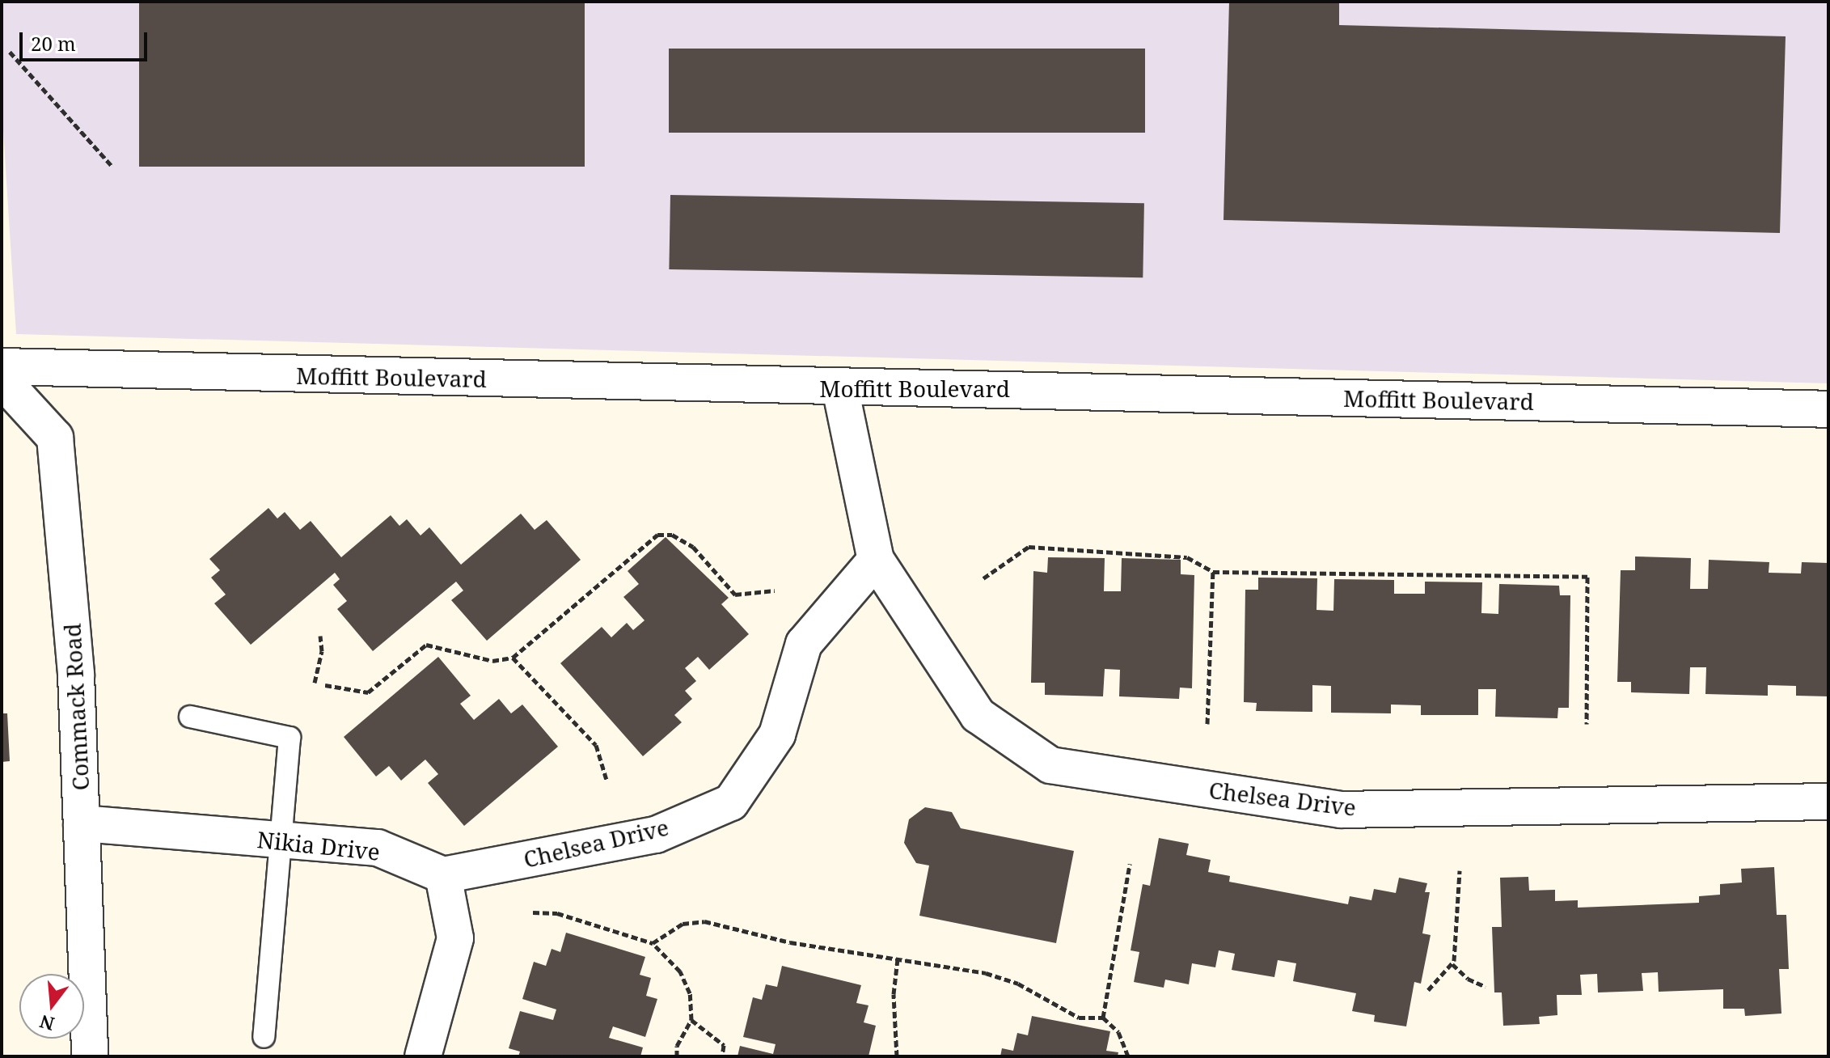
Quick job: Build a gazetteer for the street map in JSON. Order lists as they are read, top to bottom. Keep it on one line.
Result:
{"streets":{"street":["Moffitt Boulevard","Commack Road","Chelsea Drive","Nikia Drive"]},"crossings":[["Moffitt Boulevard","Chelsea Drive"],["Commack Road","Nikia Drive"],["Chelsea Drive","Nikia Drive"]],"scale_bar":"20 m","north":"bottom"}
